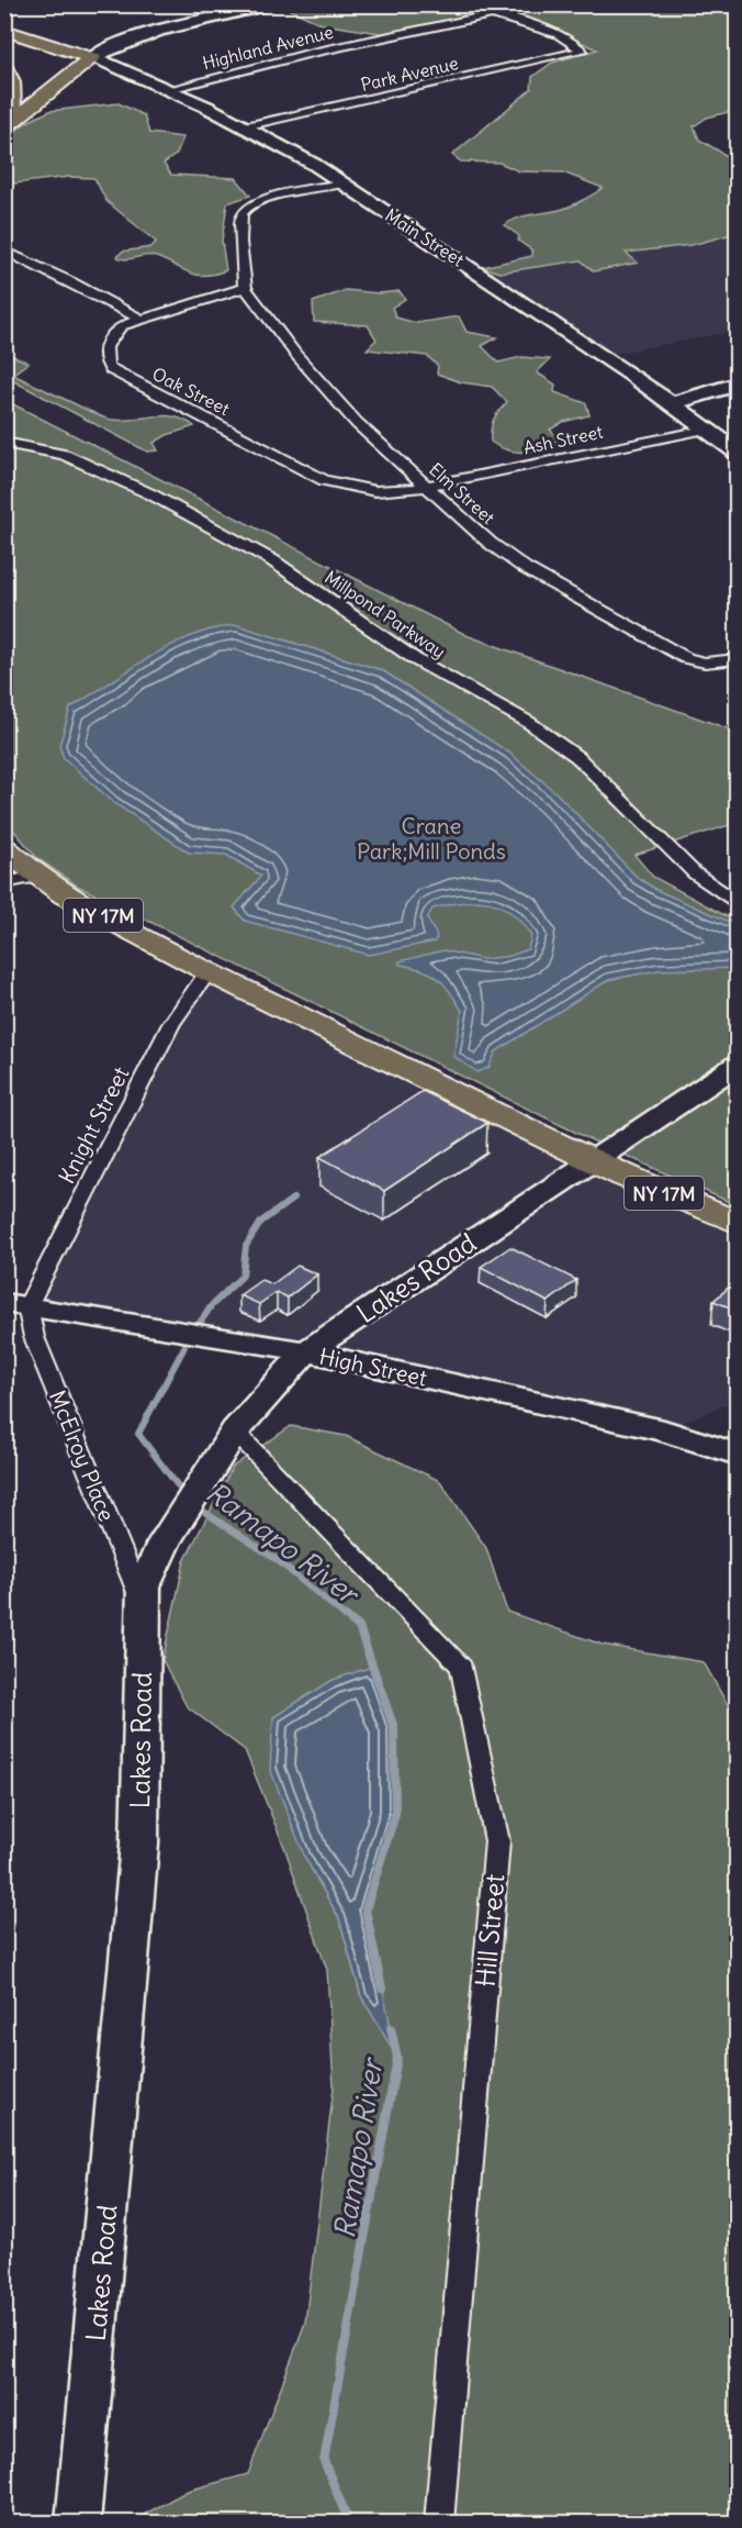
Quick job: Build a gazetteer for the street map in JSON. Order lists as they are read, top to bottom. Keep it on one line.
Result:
{"streets":{"main road":["NY 17M"],"street":["Highland Avenue","Park Avenue","Main Street","Oak Street","Ash Street","Elm Street","Millpond Parkway","Knight Street","Lakes Road","High Street","McElroy Place","Hill Street"]},"crossings":[["Highland Avenue","Park Avenue"],["Highland Avenue","Main Street"],["Park Avenue","Main Street"],["Main Street","Ash Street"],["Oak Street","Ash Street"],["Oak Street","Elm Street"],["Ash Street","Elm Street"],["NY 17M","Knight Street"],["NY 17M","Lakes Road"],["Knight Street","High Street"],["Knight Street","McElroy Place"],["Lakes Road","High Street"],["Lakes Road","McElroy Place"],["Lakes Road","Hill Street"],["High Street","McElroy Place"]],"water":["Ramapo River"],"parks":["Crane Park;Mill Ponds"]}
